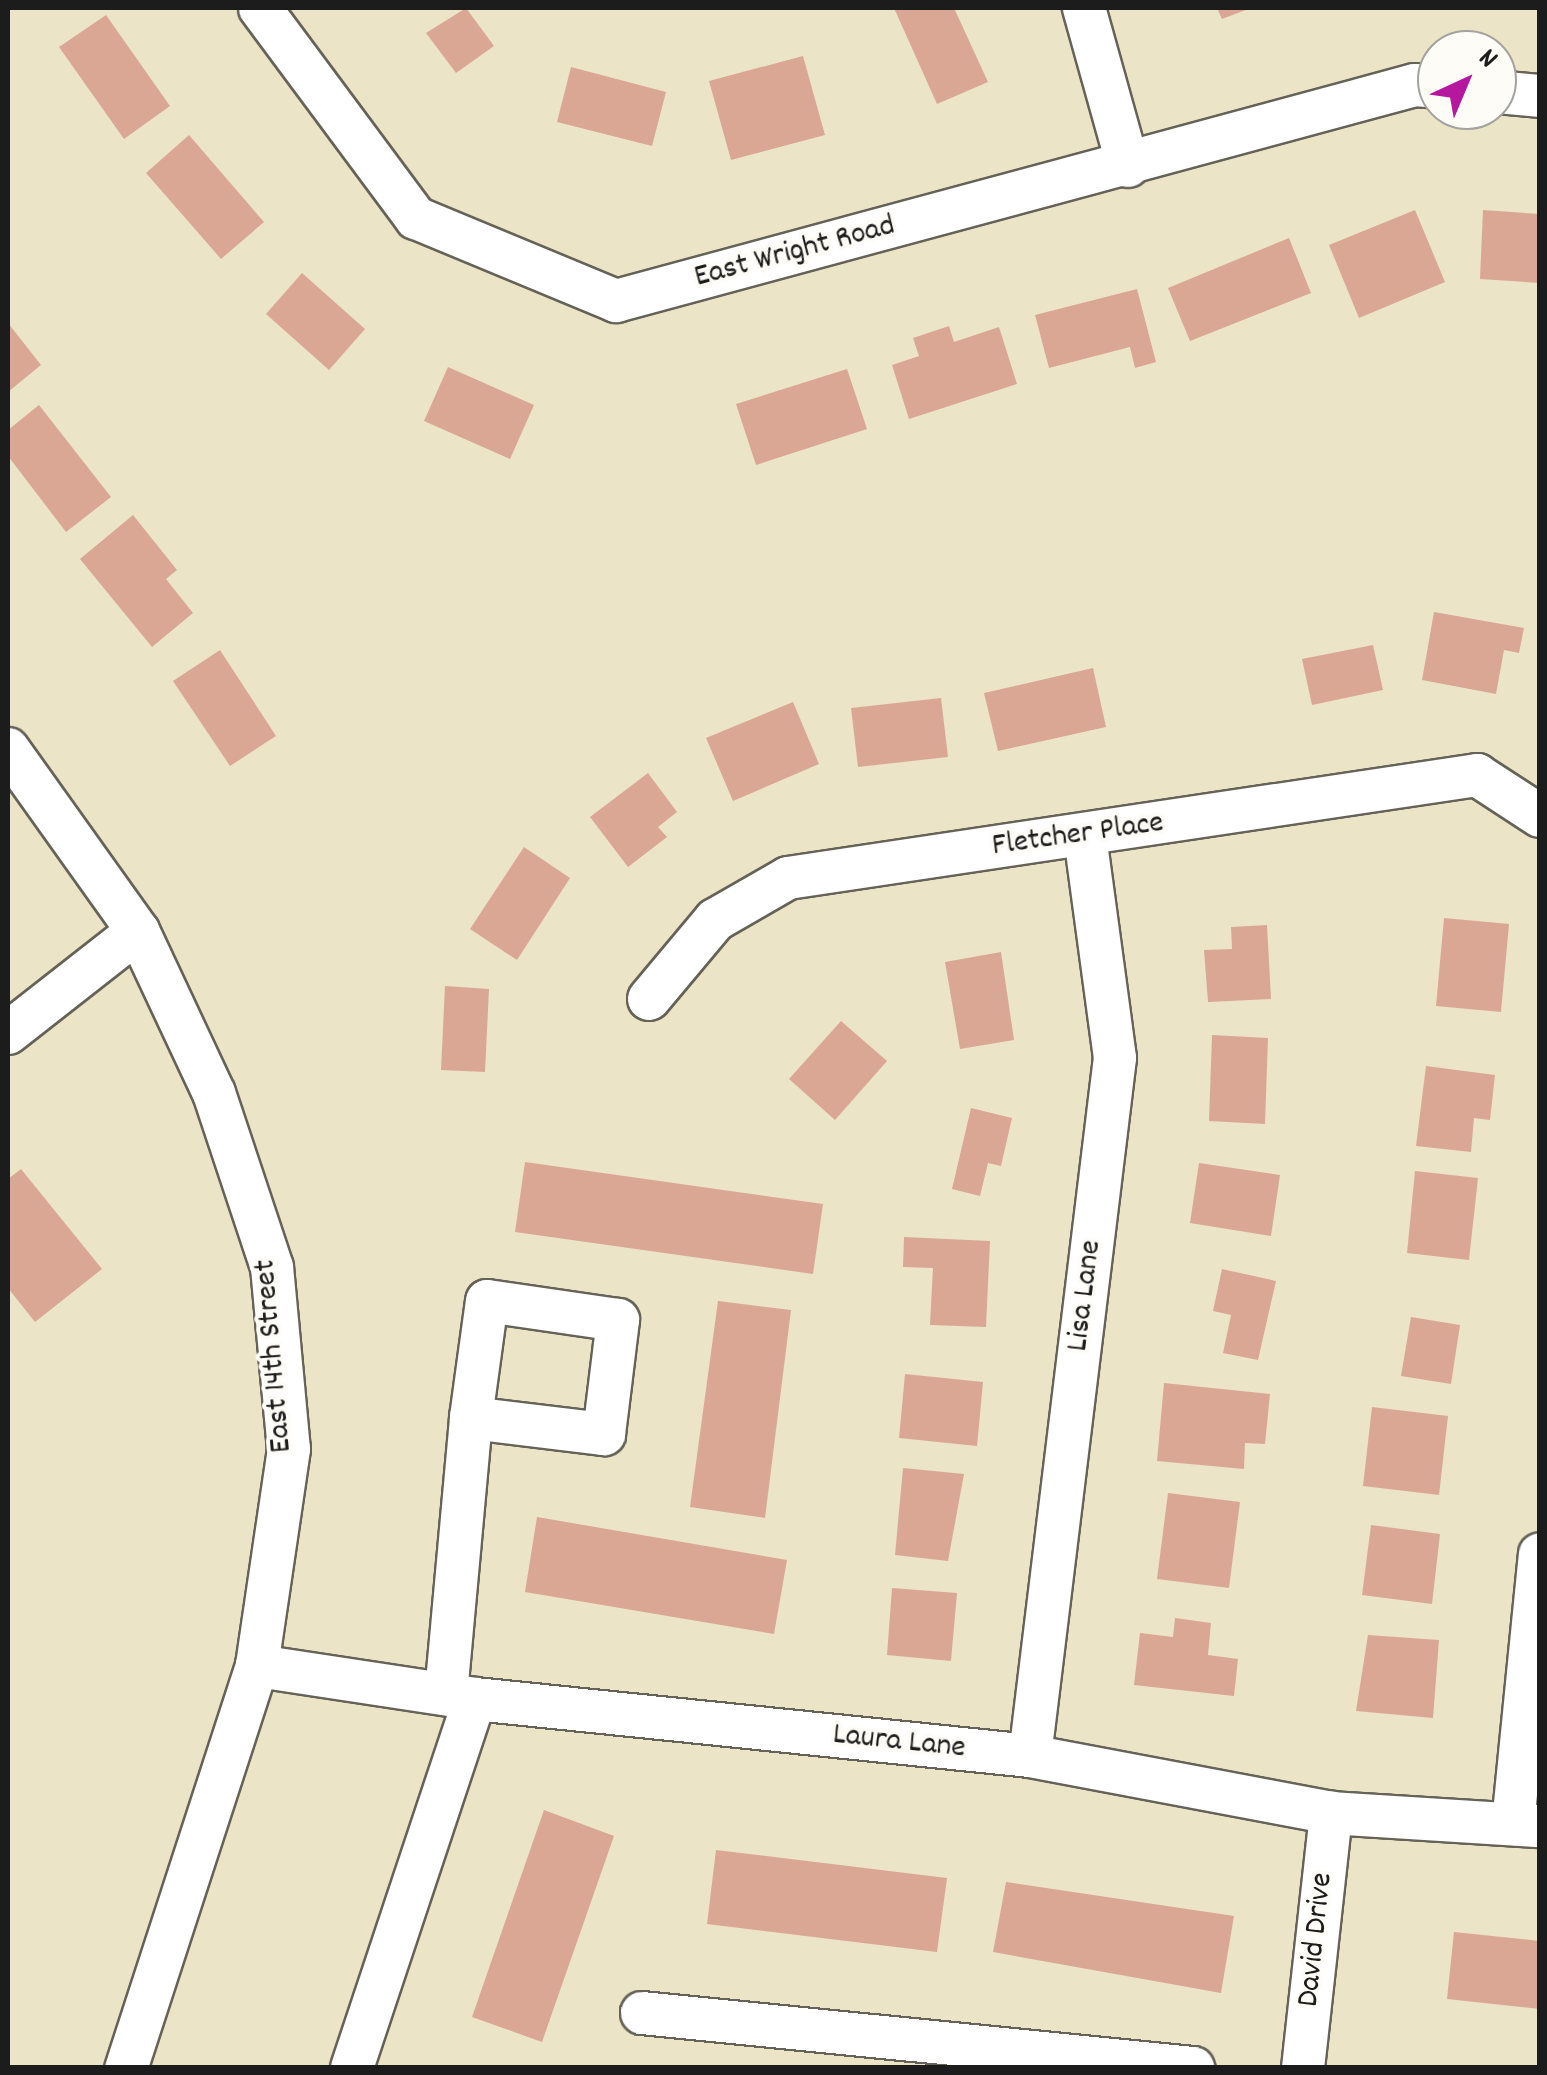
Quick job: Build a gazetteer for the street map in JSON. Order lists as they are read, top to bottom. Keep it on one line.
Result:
{"streets":{"street":["East Wright Road","Fletcher Place","Lisa Lane","East 14th Street","Laura Lane","David Drive"]},"crossings":[["Fletcher Place","Lisa Lane"],["Lisa Lane","Laura Lane"],["East 14th Street","Laura Lane"],["Laura Lane","David Drive"]],"north":"top right"}
